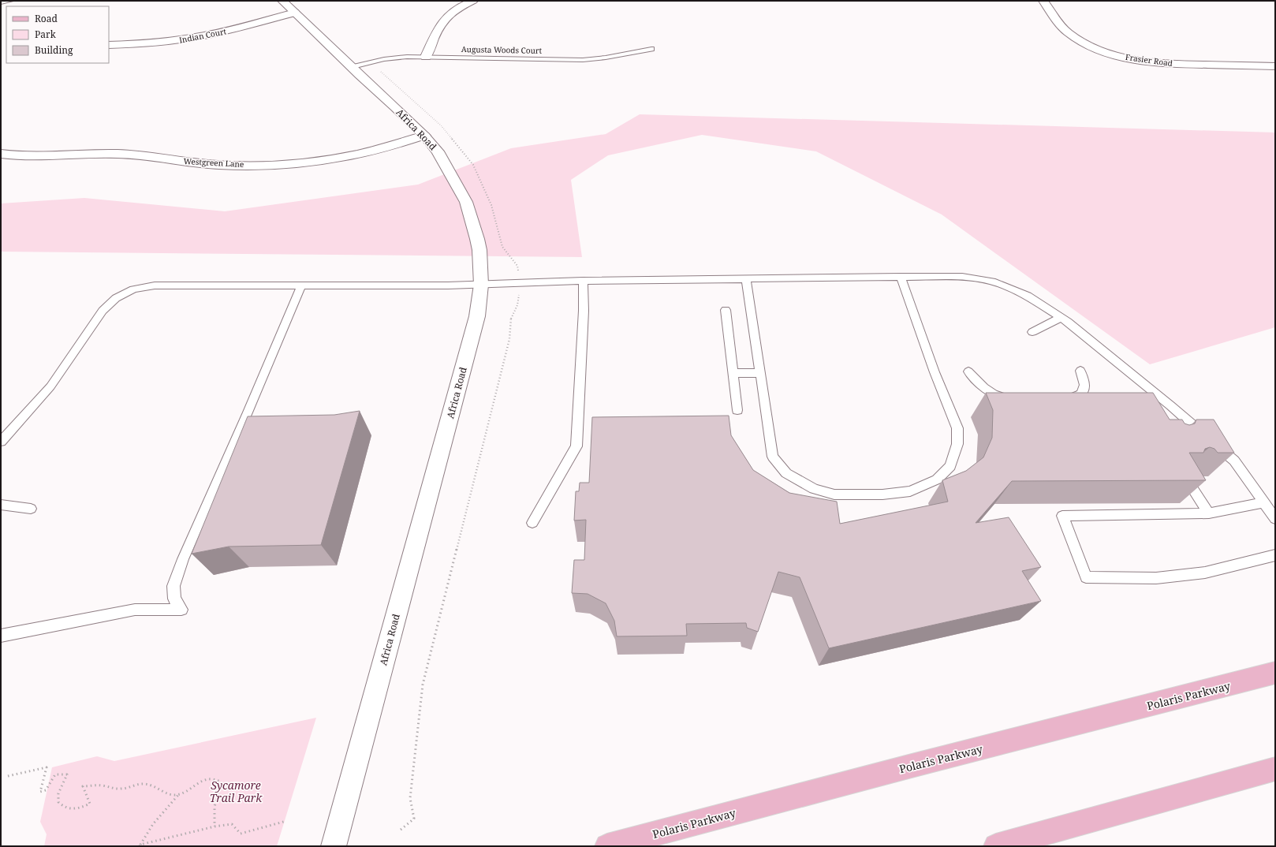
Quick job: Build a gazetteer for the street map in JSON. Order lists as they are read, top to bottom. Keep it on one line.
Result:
{"streets":{"main road":["Polaris Parkway"],"street":["Indian Court","Frasier Road","Africa Road","Westgreen Lane"],"lane":["Augusta Woods Court"]},"crossings":[["Indian Court","Africa Road"],["Augusta Woods Court","Africa Road"],["Africa Road","Westgreen Lane"]],"parks":["Sycamore Trail Park"],"legend":["Road","Park","Building"]}
